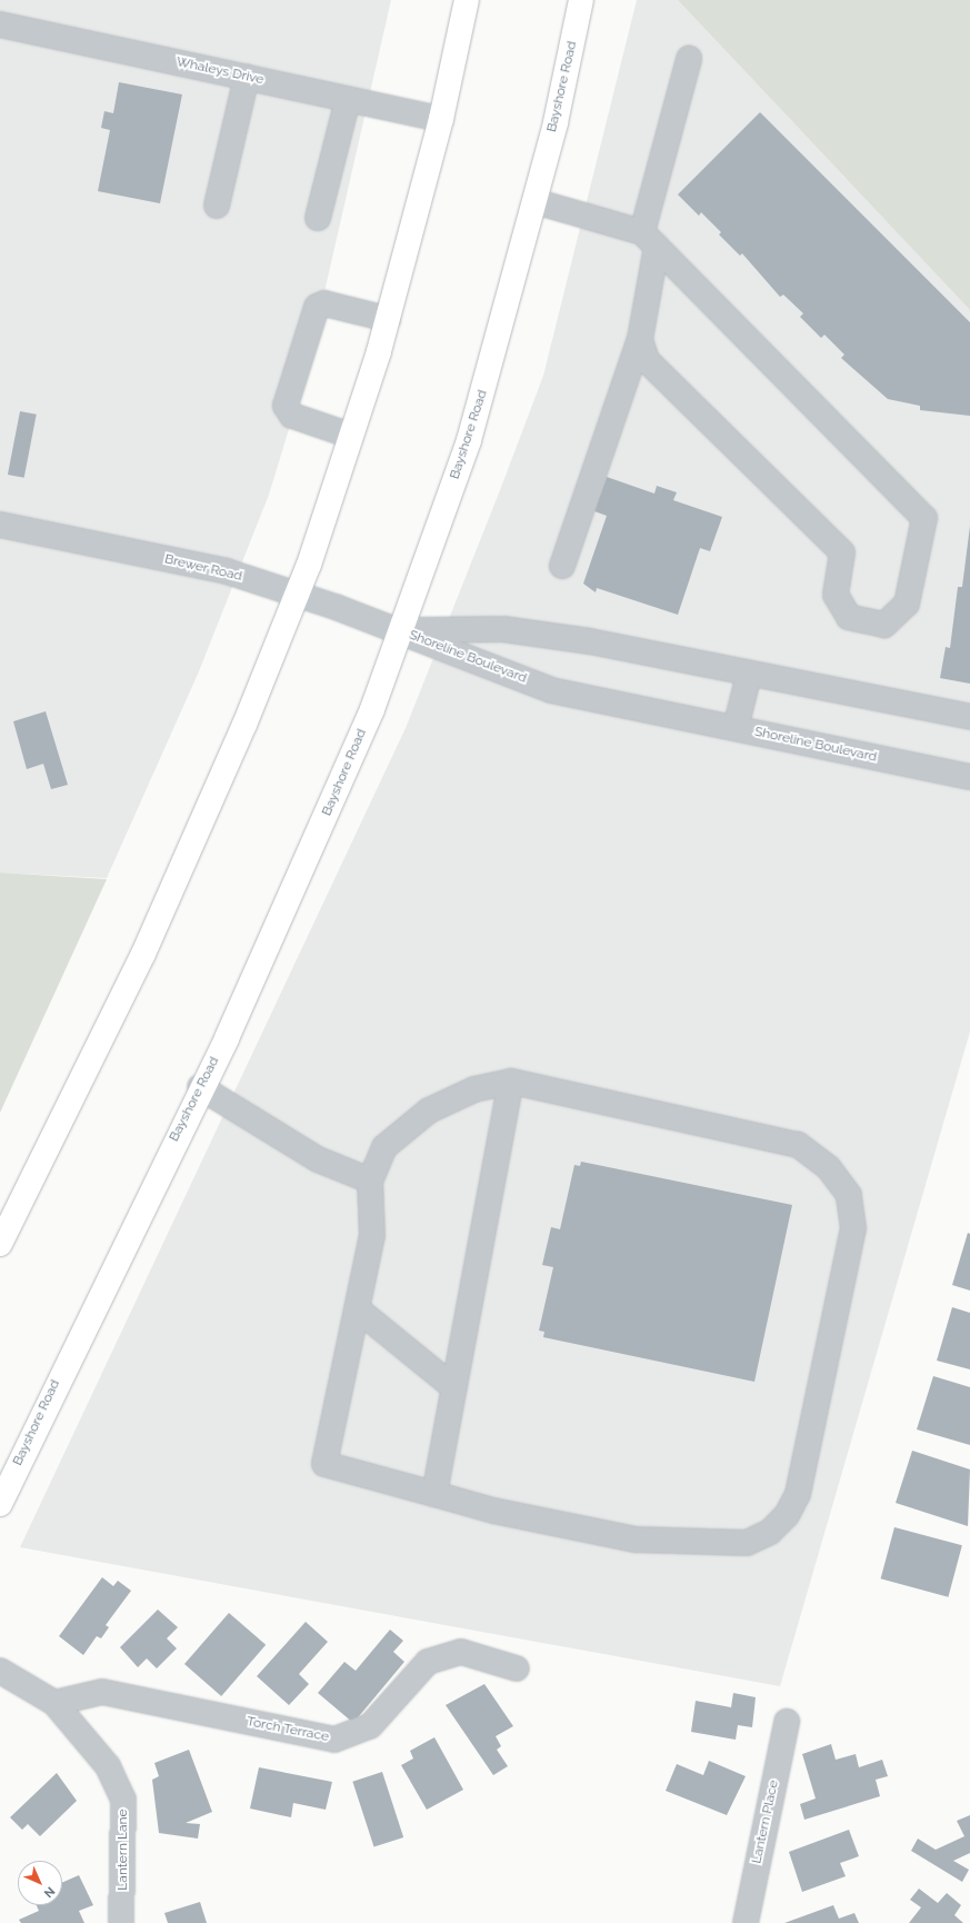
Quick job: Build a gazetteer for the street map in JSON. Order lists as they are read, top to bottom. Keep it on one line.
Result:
{"streets":{"main road":["Bayshore Road"],"street":["Whaleys Drive","Brewer Road","Shoreline Boulevard","Torch Terrace","Lantern Place","Lantern Lane"]},"crossings":[["Bayshore Road","Brewer Road"],["Bayshore Road","Shoreline Boulevard"],["Brewer Road","Shoreline Boulevard"],["Torch Terrace","Lantern Lane"]],"north":"bottom right"}
